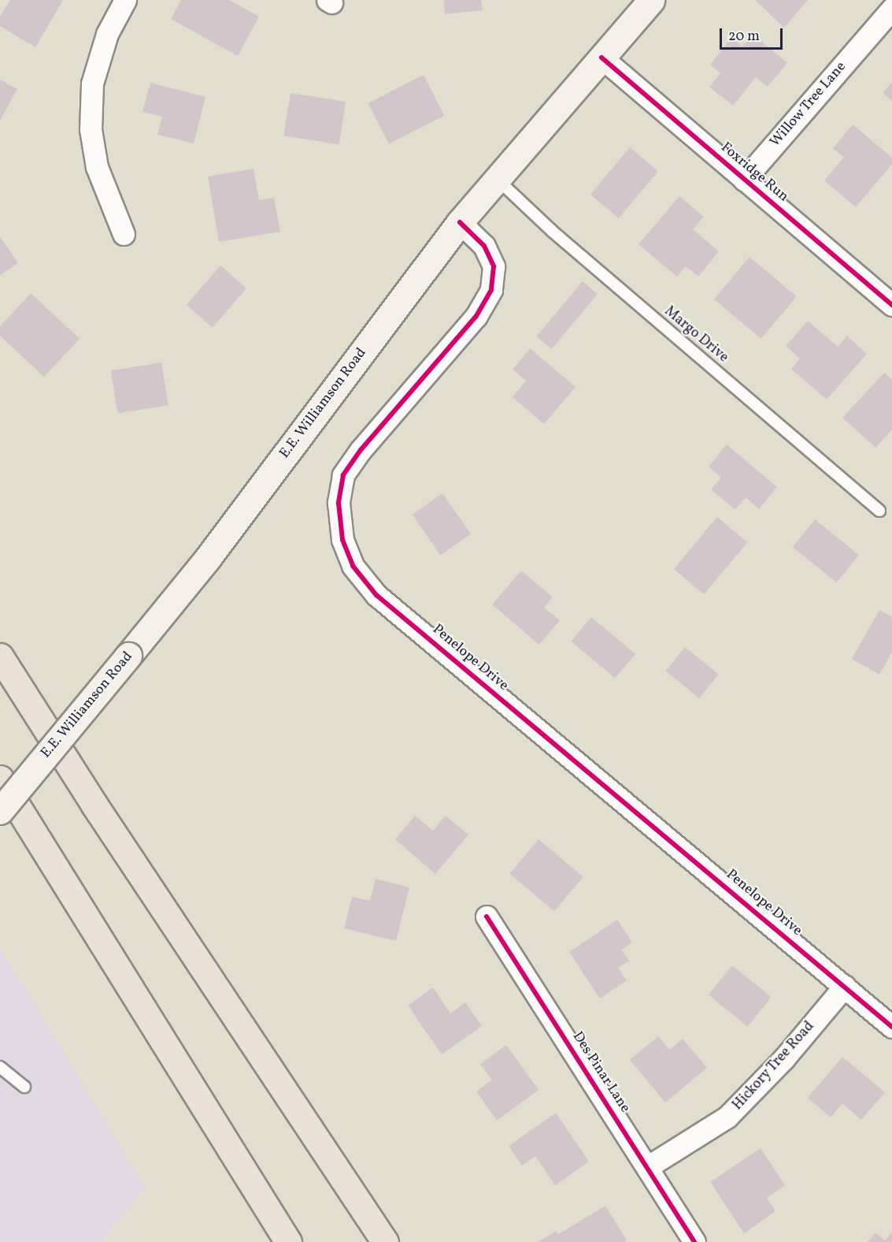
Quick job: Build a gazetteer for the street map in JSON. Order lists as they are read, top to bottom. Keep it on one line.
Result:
{"streets":{"street":["Willow Tree Lane","Foxridge Run","E.E. Williamson Road","Penelope Drive","Hickory Tree Road","Des Pinar Lane"],"lane":["Margo Drive"]},"crossings":[["Willow Tree Lane","Foxridge Run"],["Foxridge Run","E.E. Williamson Road"],["Margo Drive","E.E. Williamson Road"],["E.E. Williamson Road","Penelope Drive"],["Penelope Drive","Hickory Tree Road"],["Hickory Tree Road","Des Pinar Lane"]],"scale_bar":"20 m"}
